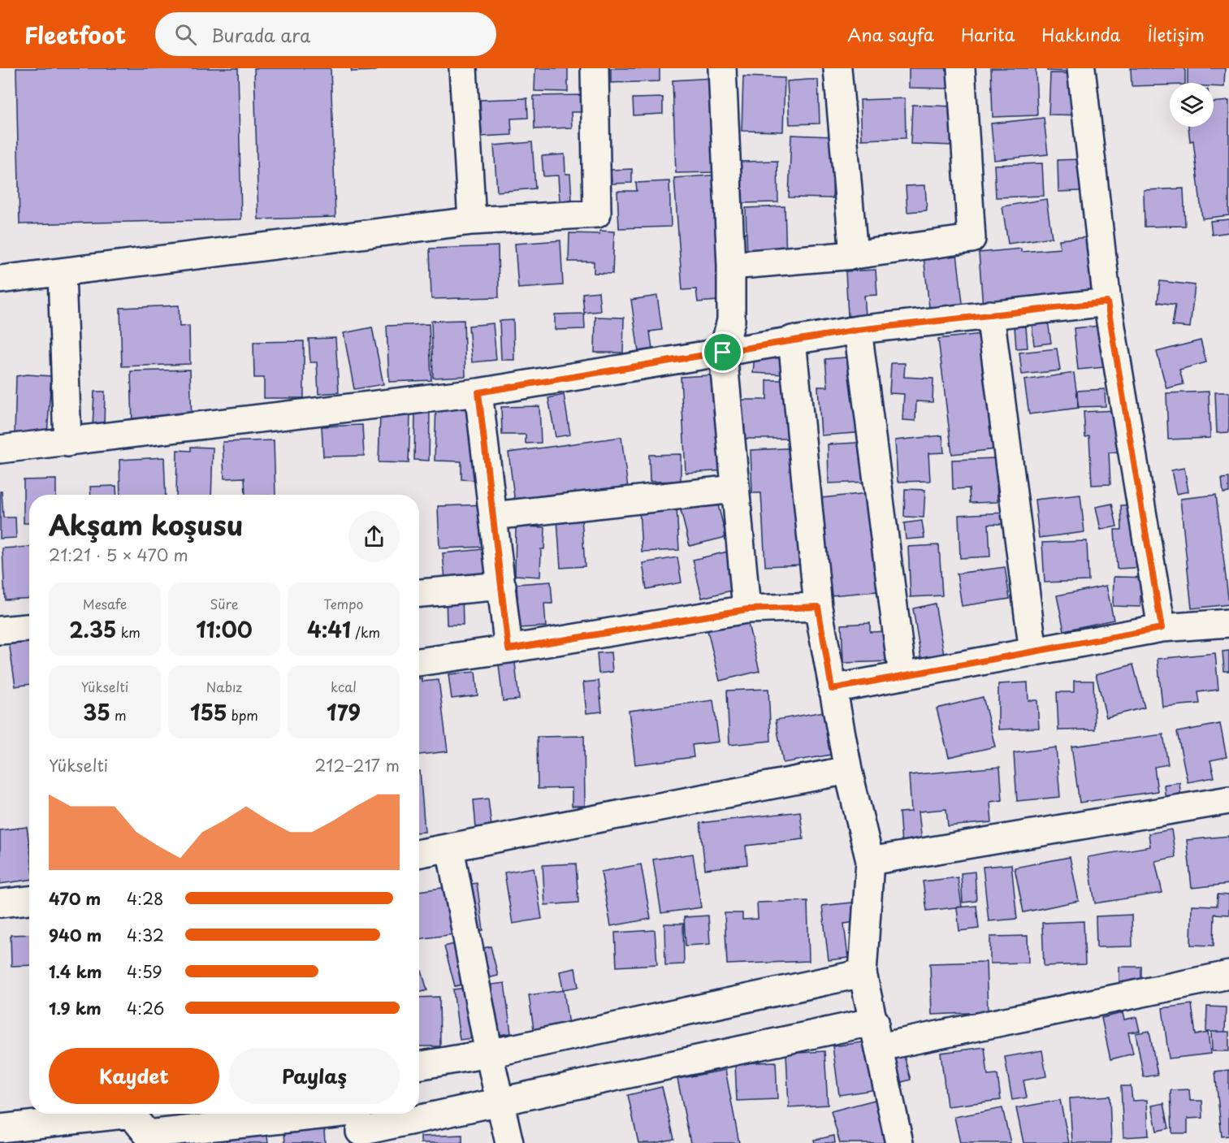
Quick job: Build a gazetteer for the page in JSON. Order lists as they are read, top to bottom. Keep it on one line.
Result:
{"page":{"header":"Fleetfoot","search":"Burada ara","nav":["Ana sayfa","Harita","Hakkında","İletişim"],"heading":["Akşam koşusu","21:21 · 5 × 470 m"],"stats":[["Mesafe","2.35 km"],["Süre","11:00"],["Tempo","4:41 /km"],["Yükselti","35 m"],["Nabız","155 bpm"],["kcal","179"]],"chart":["Yükselti","212–217 m"],"list":[{"name":"470 m","note":"4:28"},{"name":"940 m","note":"4:32"},{"name":"1.4 km","note":"4:59"},{"name":"1.9 km","note":"4:26"}],"buttons":["Kaydet","Paylaş"]}}
